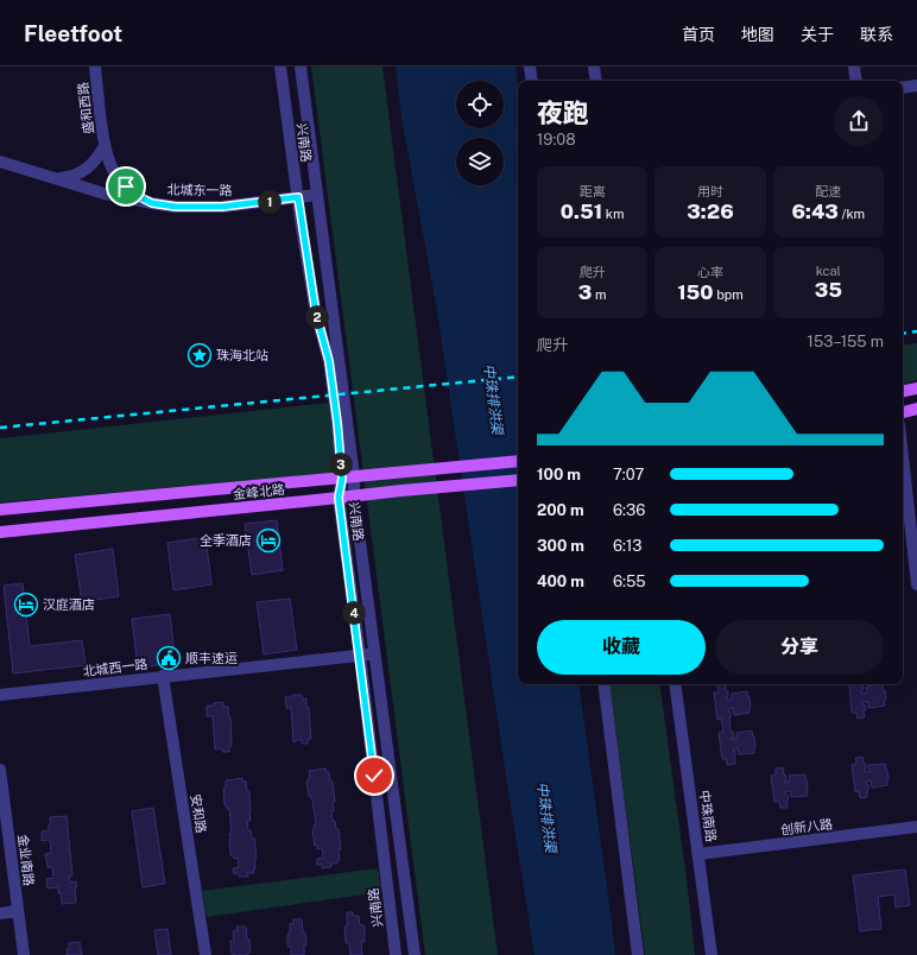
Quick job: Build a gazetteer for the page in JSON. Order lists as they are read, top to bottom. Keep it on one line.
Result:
{"streets":{"main road":["金峰北路"],"street":["盛和西路","兴南路","北城东一路","北城西一路","安和路","中珠南路","创新八路","金业南路"]},"crossings":[["盛和西路","北城东一路"],["兴南路","北城东一路"],["兴南路","金峰北路"],["兴南路","北城西一路"],["北城西一路","安和路"],["中珠南路","创新八路"]],"water":["中珠排洪渠"],"places":{"place":["珠海北站"],"hotel":["全季酒店","汉庭酒店"],"public building":["顺丰速运"]},"page":{"header":"Fleetfoot","nav":["首页","地图","关于","联系"],"heading":["夜跑","19:08"],"stats":[["距离","0.51 km"],["用时","3:26"],["配速","6:43 /km"],["爬升","3 m"],["心率","150 bpm"],["kcal","35"]],"pins":["1","2","3","4"],"chart":["爬升","153–155 m"],"list":[{"name":"100 m","note":"7:07"},{"name":"200 m","note":"6:36"},{"name":"300 m","note":"6:13"},{"name":"400 m","note":"6:55"}],"buttons":["收藏","分享"]}}
